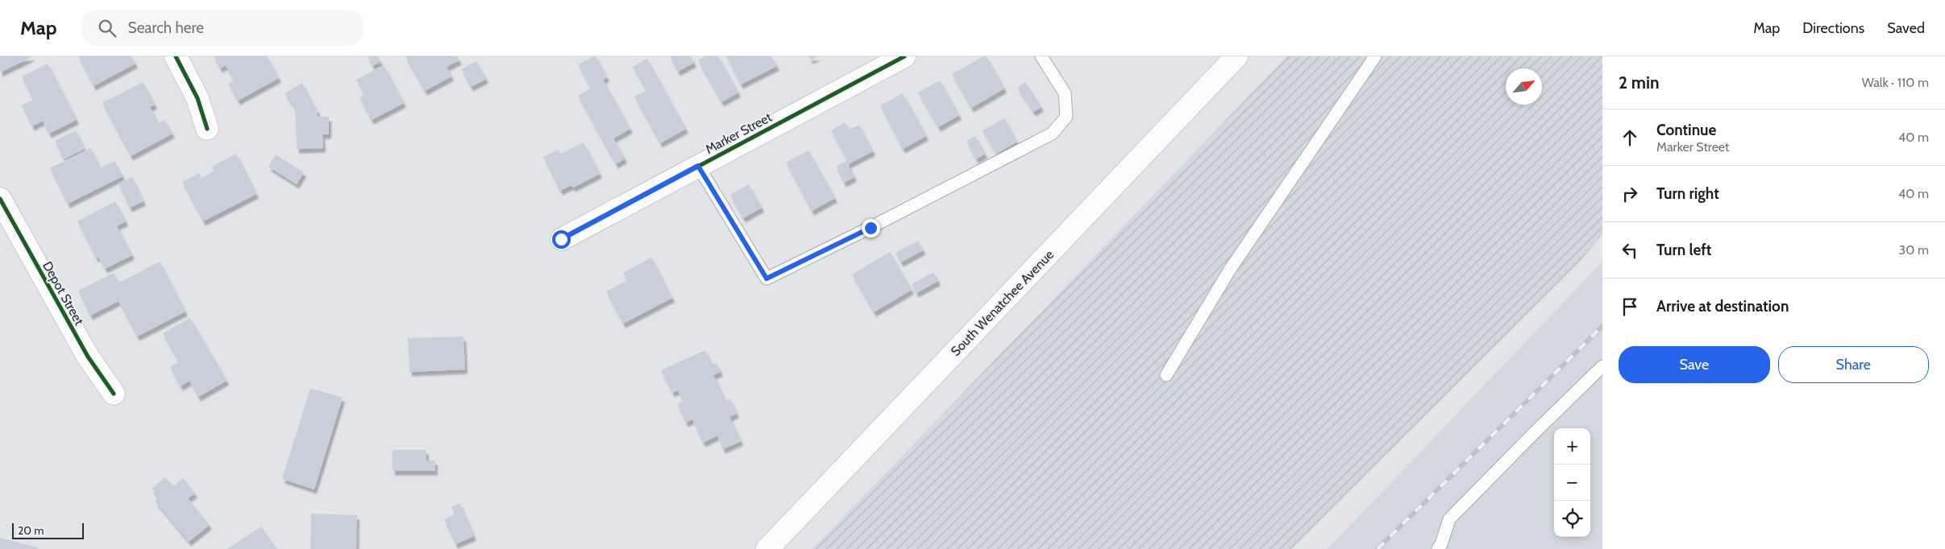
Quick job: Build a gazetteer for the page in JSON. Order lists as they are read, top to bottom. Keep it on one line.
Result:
{"streets":{"street":["Marker Street","Depot Street","South Wenatchee Avenue"]},"scale_bar":"20 m","north":"top right","page":{"header":"Map","search":"Search here","nav":["Map","Directions","Saved"],"heading":["2 min","Walk · 110 m"],"list":[["Continue","Marker Street","40 m"],["Turn right","40 m"],["Turn left","30 m"],"Arrive at destination"],"buttons":["Save","Share"],"map_buttons":["+","−"],"scale":"20 m"}}
